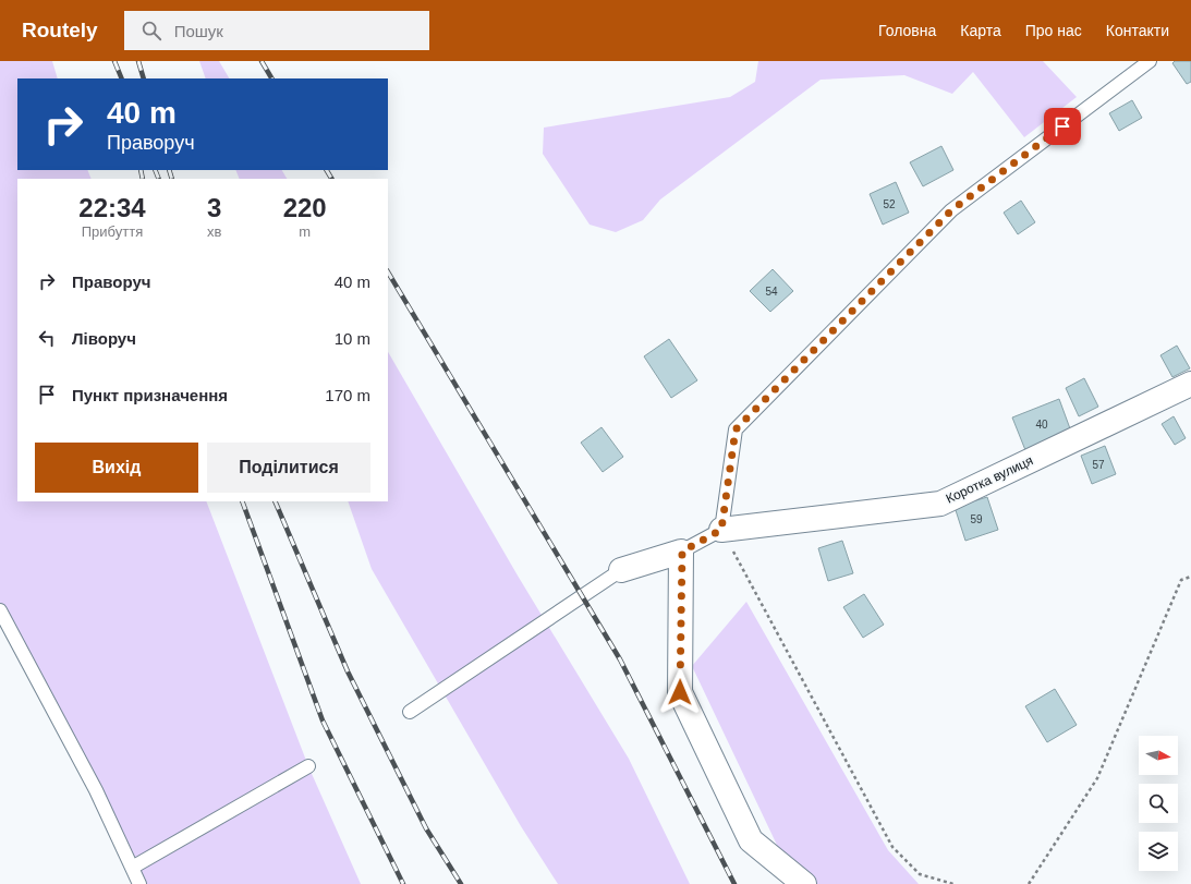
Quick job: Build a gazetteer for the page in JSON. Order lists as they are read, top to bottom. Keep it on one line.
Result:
{"streets":{"street":["Коротка вулиця"]},"house_numbers":["52","54","40","57","59"],"north":"right","page":{"header":"Routely","search":"Пошук","nav":["Головна","Карта","Про нас","Контакти"],"turn":["40 m","Праворуч"],"eta":["22:34","Прибуття","3","хв","220","m"],"list":[{"name":"Праворуч","value":"40 m"},{"name":"Ліворуч","value":"10 m"},{"name":"Пункт призначення","value":"170 m"}],"buttons":["Вихід","Поділитися"]}}
